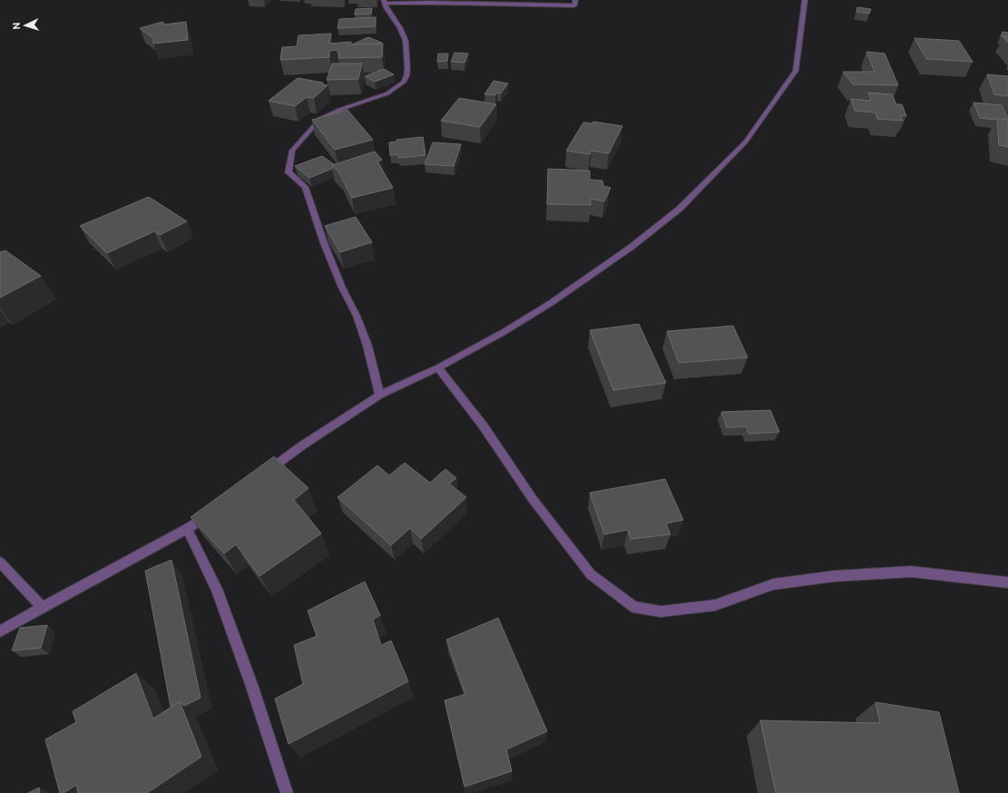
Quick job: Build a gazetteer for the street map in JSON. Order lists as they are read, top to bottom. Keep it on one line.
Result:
{"north":"left"}
